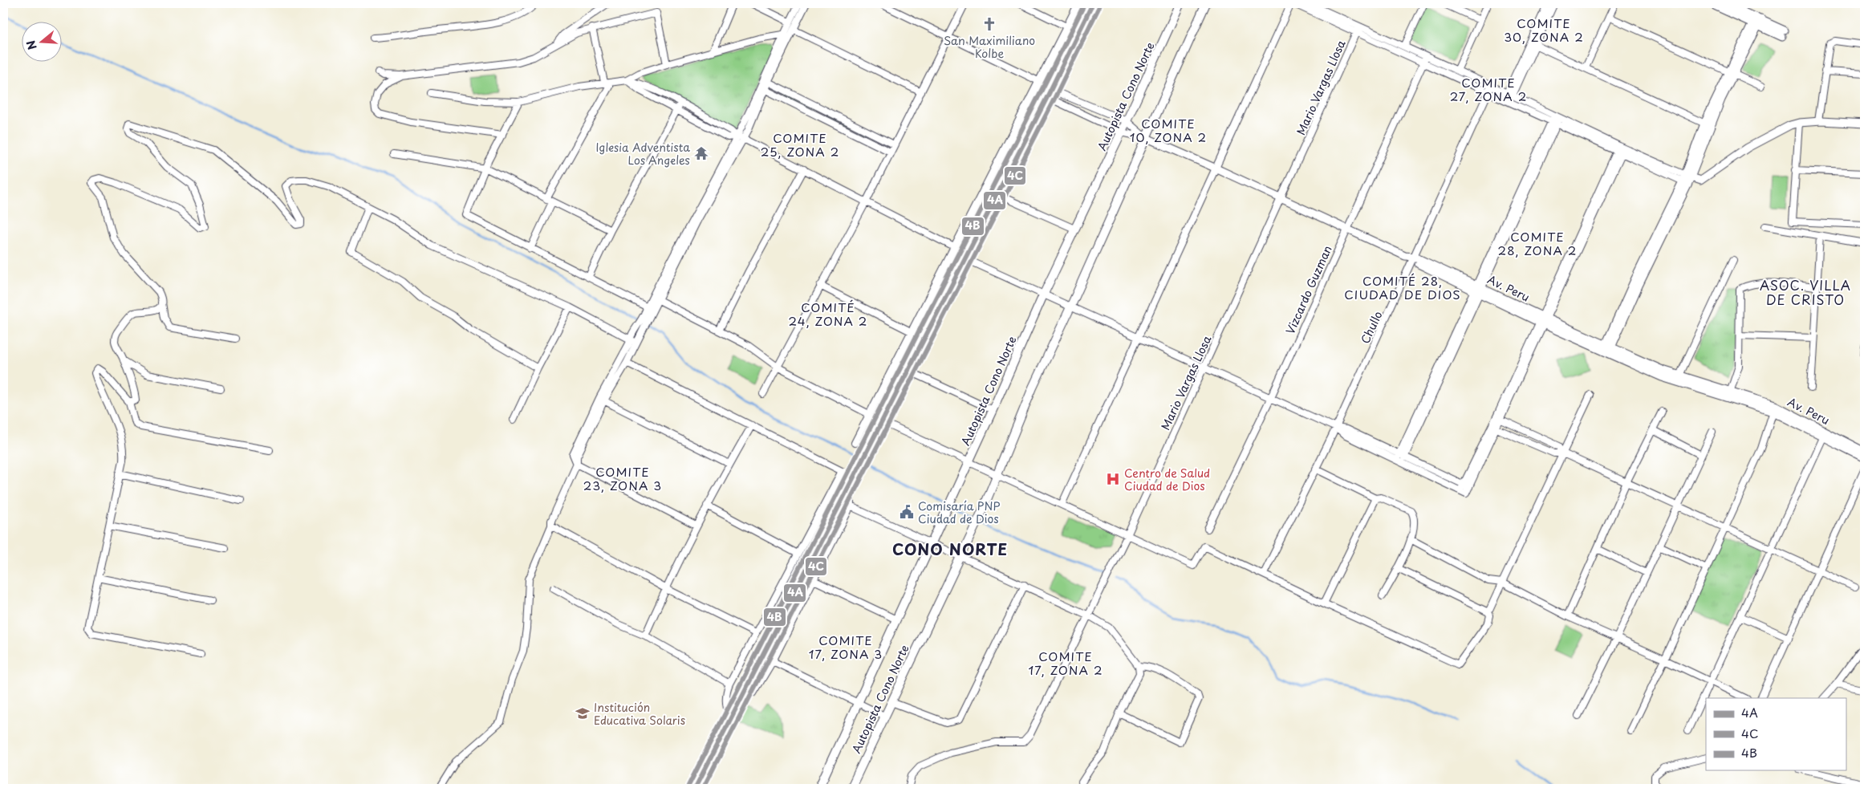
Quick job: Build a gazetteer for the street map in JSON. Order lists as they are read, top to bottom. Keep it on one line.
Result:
{"streets":{"main road":["Autopista Cono Norte"],"street":["Mario Vargas Llosa","Av. Peru","Vizcardo Guzman","Chullo"]},"crossings":[["Mario Vargas Llosa","Av. Peru"],["Autopista Cono Norte","Av. Peru"],["Av. Peru","Vizcardo Guzman"],["Av. Peru","Chullo"]],"districts":["COMITE 30, ZONA 2","COMITE 27, ZONA 2","COMITE 10, ZONA 2","COMITE 25, ZONA 2","COMITE 28, ZONA 2","COMITÉ 28, CIUDAD DE DIOS","ASOC. VILLA DE CRISTO","COMITÉ 24, ZONA 2","COMITE 23, ZONA 3","CONO NORTE","COMITE 17, ZONA 3","COMITE 17, ZONA 2"],"places":{"church":["San Maximiliano Kolbe"],"temple":["Iglesia Adventista Los Angeles"],"hospital":["Centro de Salud Ciudad de Dios"],"public building":["Comisaría PNP Ciudad de Dios"],"school or university":["Institución Educativa Solaris"]},"lines":["transit line 4A","transit line 4B","transit line 4C"],"legend":["4A","4C","4B"],"north":"left"}
